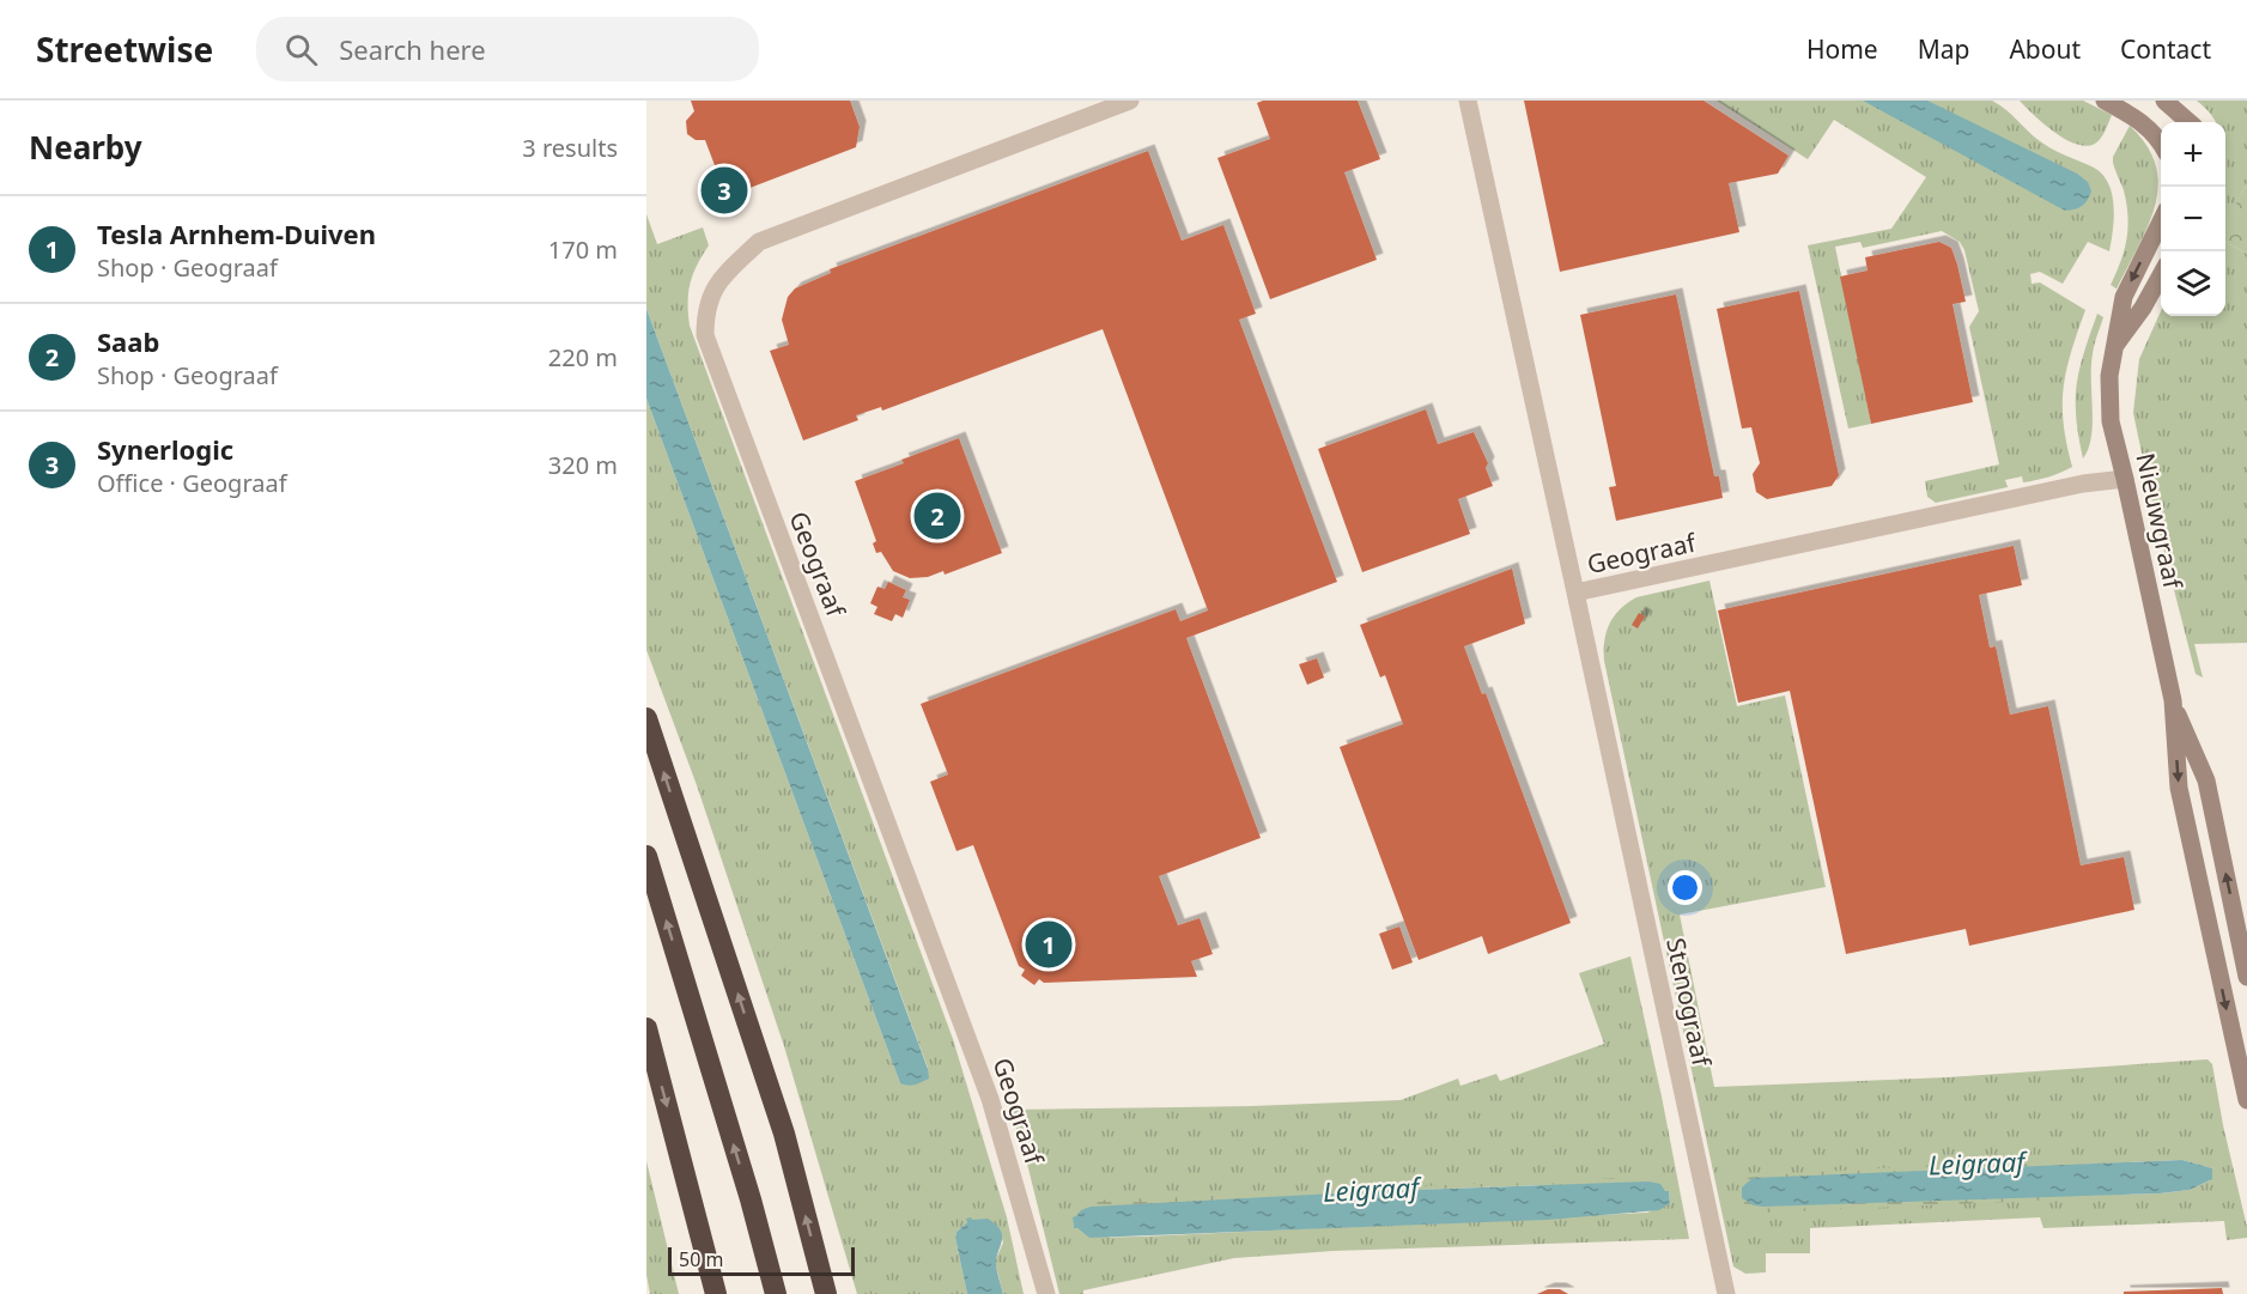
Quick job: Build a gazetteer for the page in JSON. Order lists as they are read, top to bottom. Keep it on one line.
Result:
{"streets":{"street":["Nieuwgraaf","Geograaf","Stenograaf"]},"crossings":[["Nieuwgraaf","Geograaf"],["Geograaf","Stenograaf"]],"water":["Leigraaf"],"scale_bar":"50 m","page":{"header":"Streetwise","search":"Search here","nav":["Home","Map","About","Contact"],"heading":["Nearby","3 results"],"map_buttons":["+","−"],"pins":["3","2","1"],"list":[{"mark":"1","name":"Tesla Arnhem-Duiven","note":"Shop · Geograaf","value":"170 m"},{"mark":"2","name":"Saab","note":"Shop · Geograaf","value":"220 m"},{"mark":"3","name":"Synerlogic","note":"Office · Geograaf","value":"320 m"}],"scale":"50 m"}}
